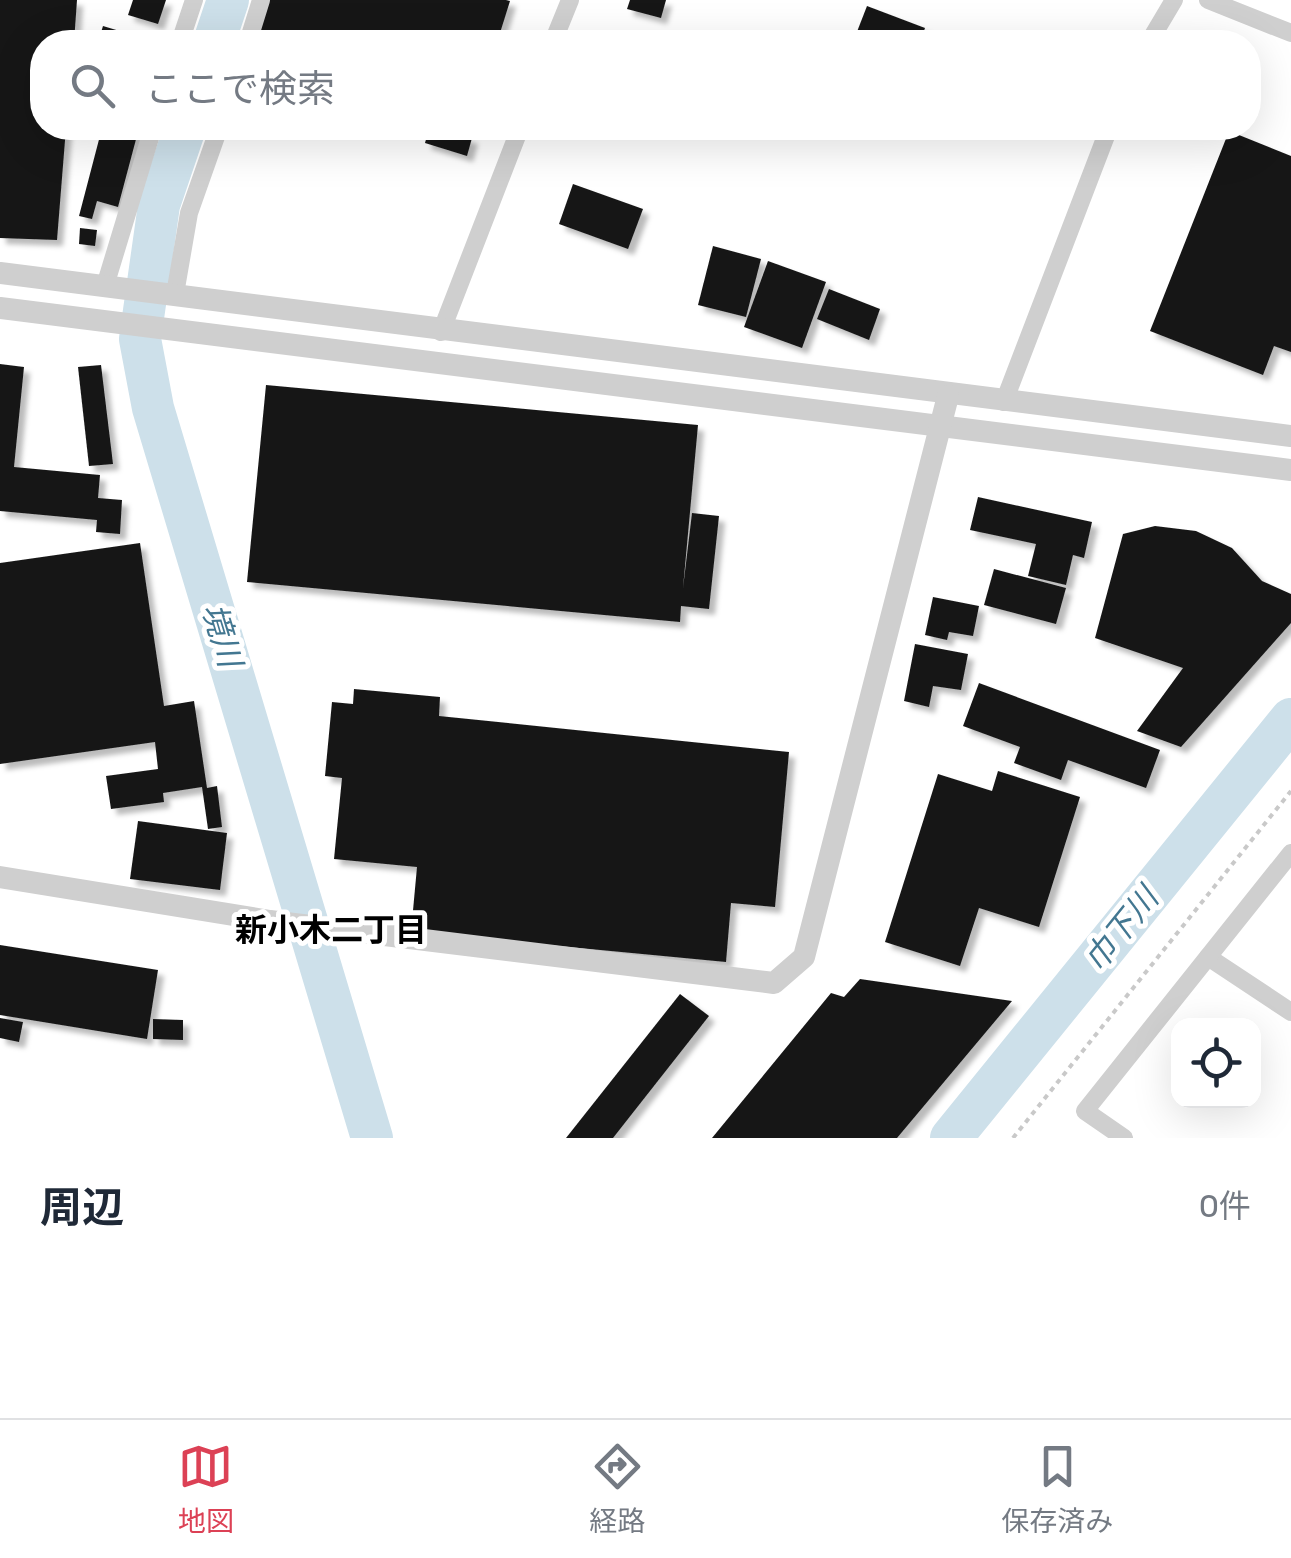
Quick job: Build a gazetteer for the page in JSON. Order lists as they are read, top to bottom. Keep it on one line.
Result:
{"districts":["新小木二丁目"],"water":["境川","巾下川"],"page":{"search":"ここで検索","heading":["周辺","0件"],"nav":["地図","経路","保存済み"]}}
